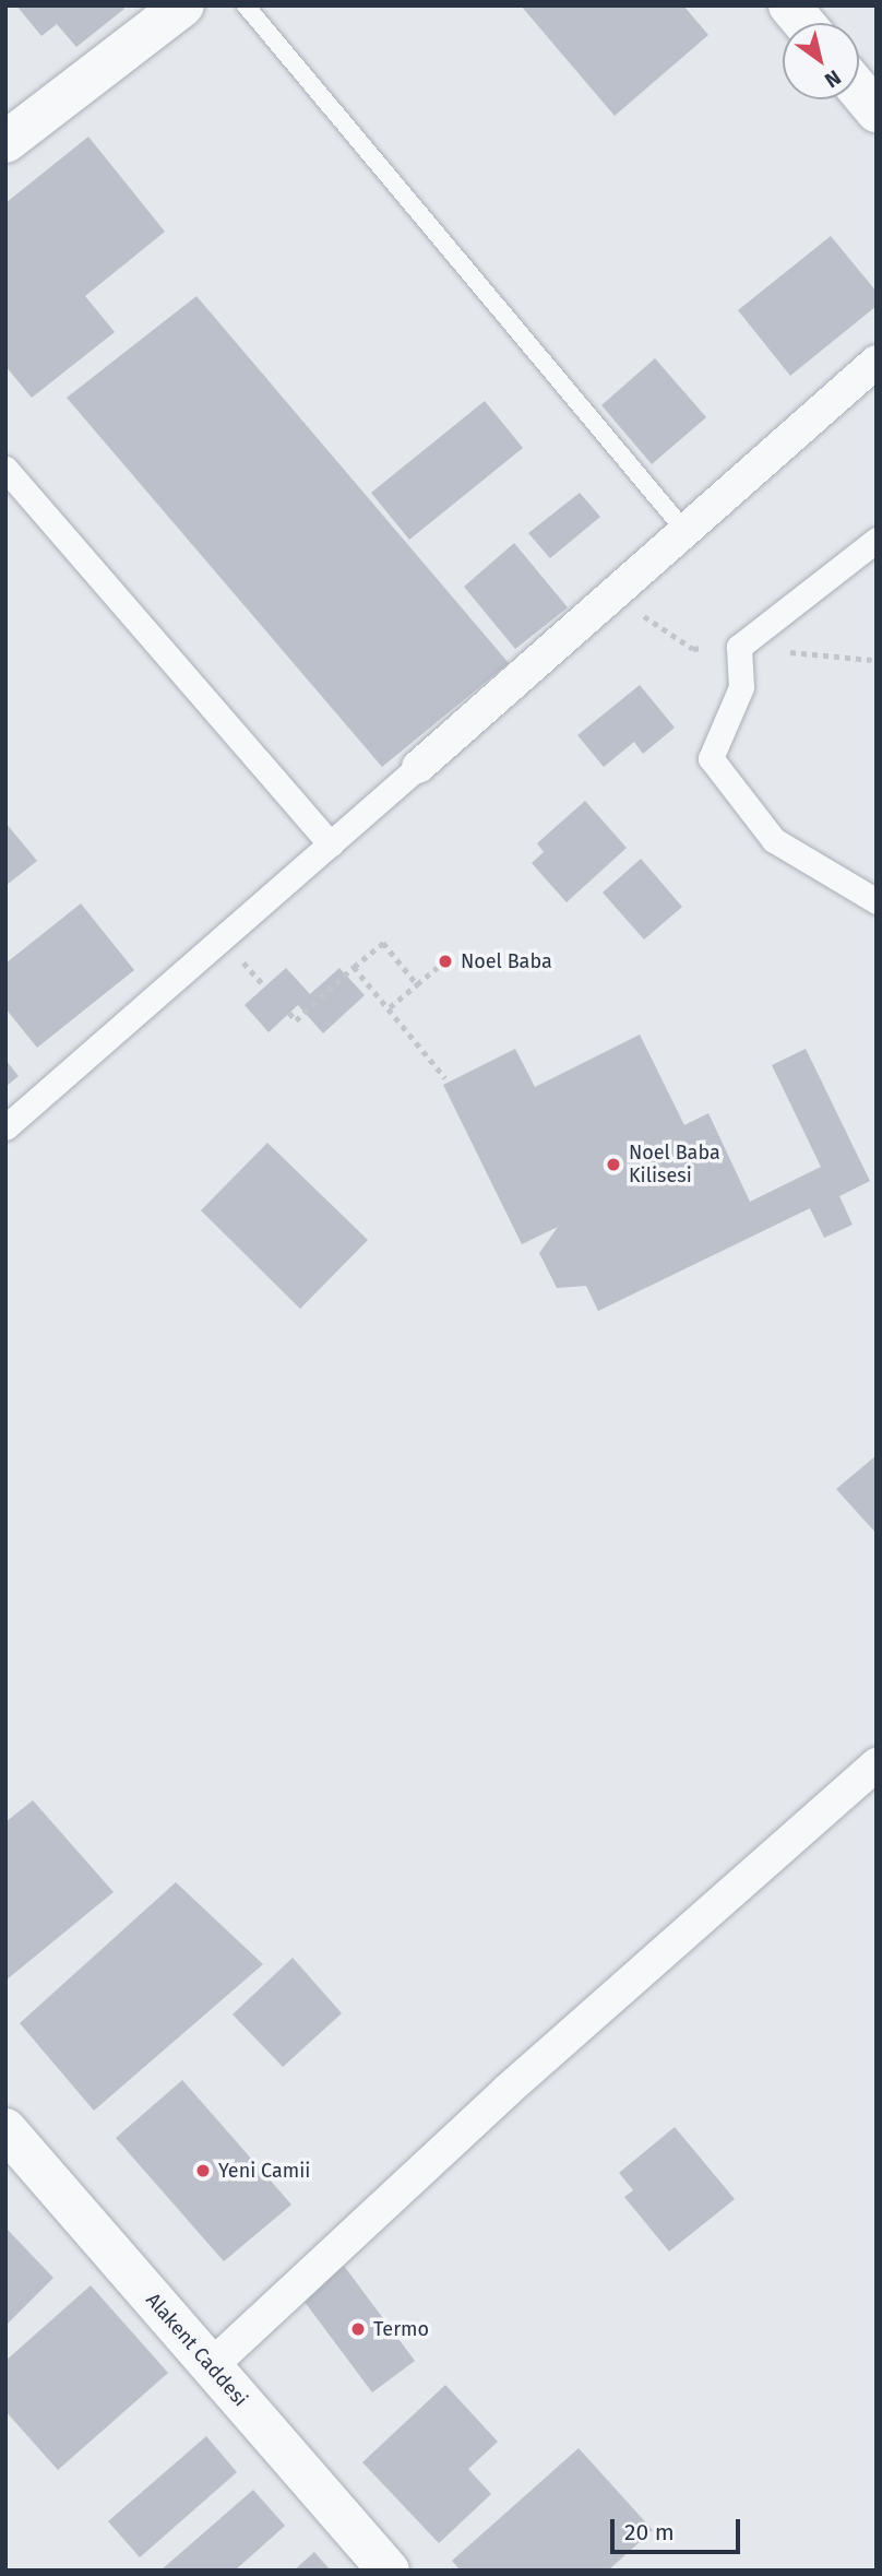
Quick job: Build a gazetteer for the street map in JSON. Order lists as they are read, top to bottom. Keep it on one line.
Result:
{"streets":{"street":["Alakent Caddesi"]},"places":["Noel Baba","Noel Baba Kilisesi","Yeni Camii","Termo"],"scale_bar":"20 m","north":"bottom right"}
